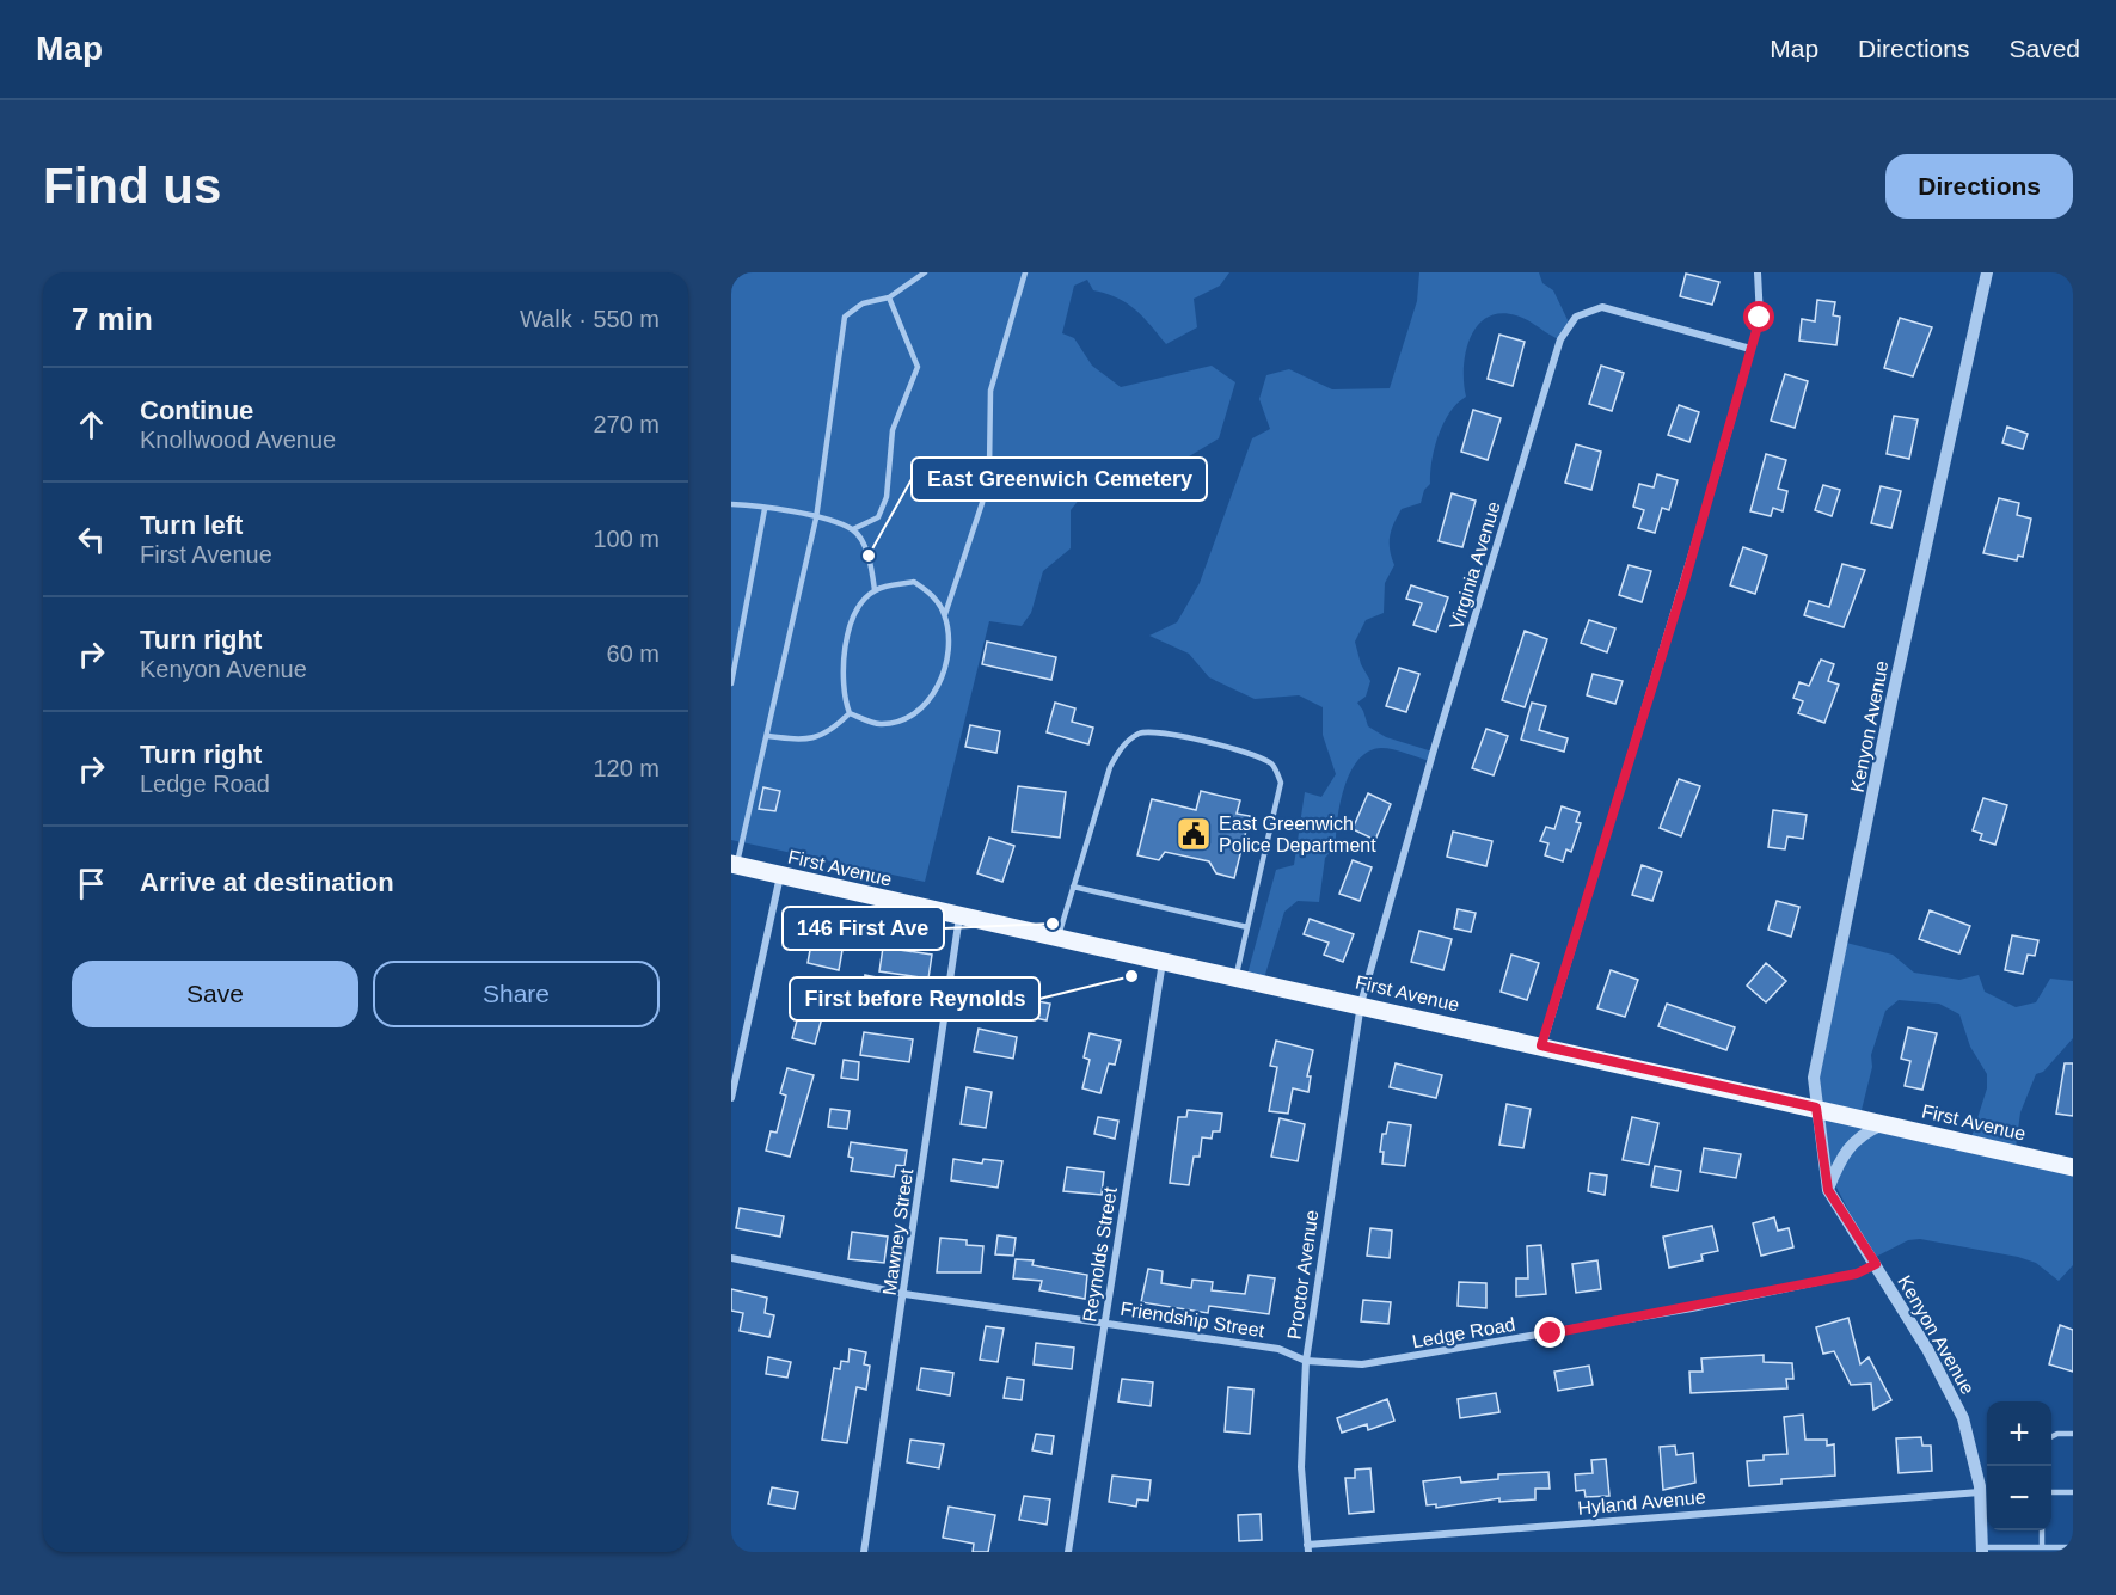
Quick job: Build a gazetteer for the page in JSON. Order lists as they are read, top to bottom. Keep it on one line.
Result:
{"streets":{"main road":["First Avenue"],"street":["Virginia Avenue","Kenyon Avenue","Mawney Street","Reynolds Street","Proctor Avenue","Friendship Street","Ledge Road","Hyland Avenue"]},"crossings":[["Virginia Avenue","First Avenue"],["Virginia Avenue","Proctor Avenue"],["Kenyon Avenue","First Avenue"],["Kenyon Avenue","Ledge Road"],["Kenyon Avenue","Hyland Avenue"],["First Avenue","Mawney Street"],["First Avenue","Reynolds Street"],["First Avenue","Proctor Avenue"],["Mawney Street","Friendship Street"],["Reynolds Street","Friendship Street"],["Proctor Avenue","Friendship Street"],["Proctor Avenue","Ledge Road"],["Proctor Avenue","Hyland Avenue"],["Friendship Street","Ledge Road"]],"places":{"other":["East Greenwich Cemetery","146 First Ave","First before Reynolds"],"public building":["East Greenwich Police Department"]},"page":{"header":"Map","nav":["Map","Directions","Saved"],"buttons":["Directions",["Save","Share"]],"title":"Find us","heading":["7 min","Walk · 550 m"],"list":[["Continue","Knollwood Avenue","270 m"],["Turn left","First Avenue","100 m"],["Turn right","Kenyon Avenue","60 m"],["Turn right","Ledge Road","120 m"],"Arrive at destination"],"map_buttons":["+","−"]}}
